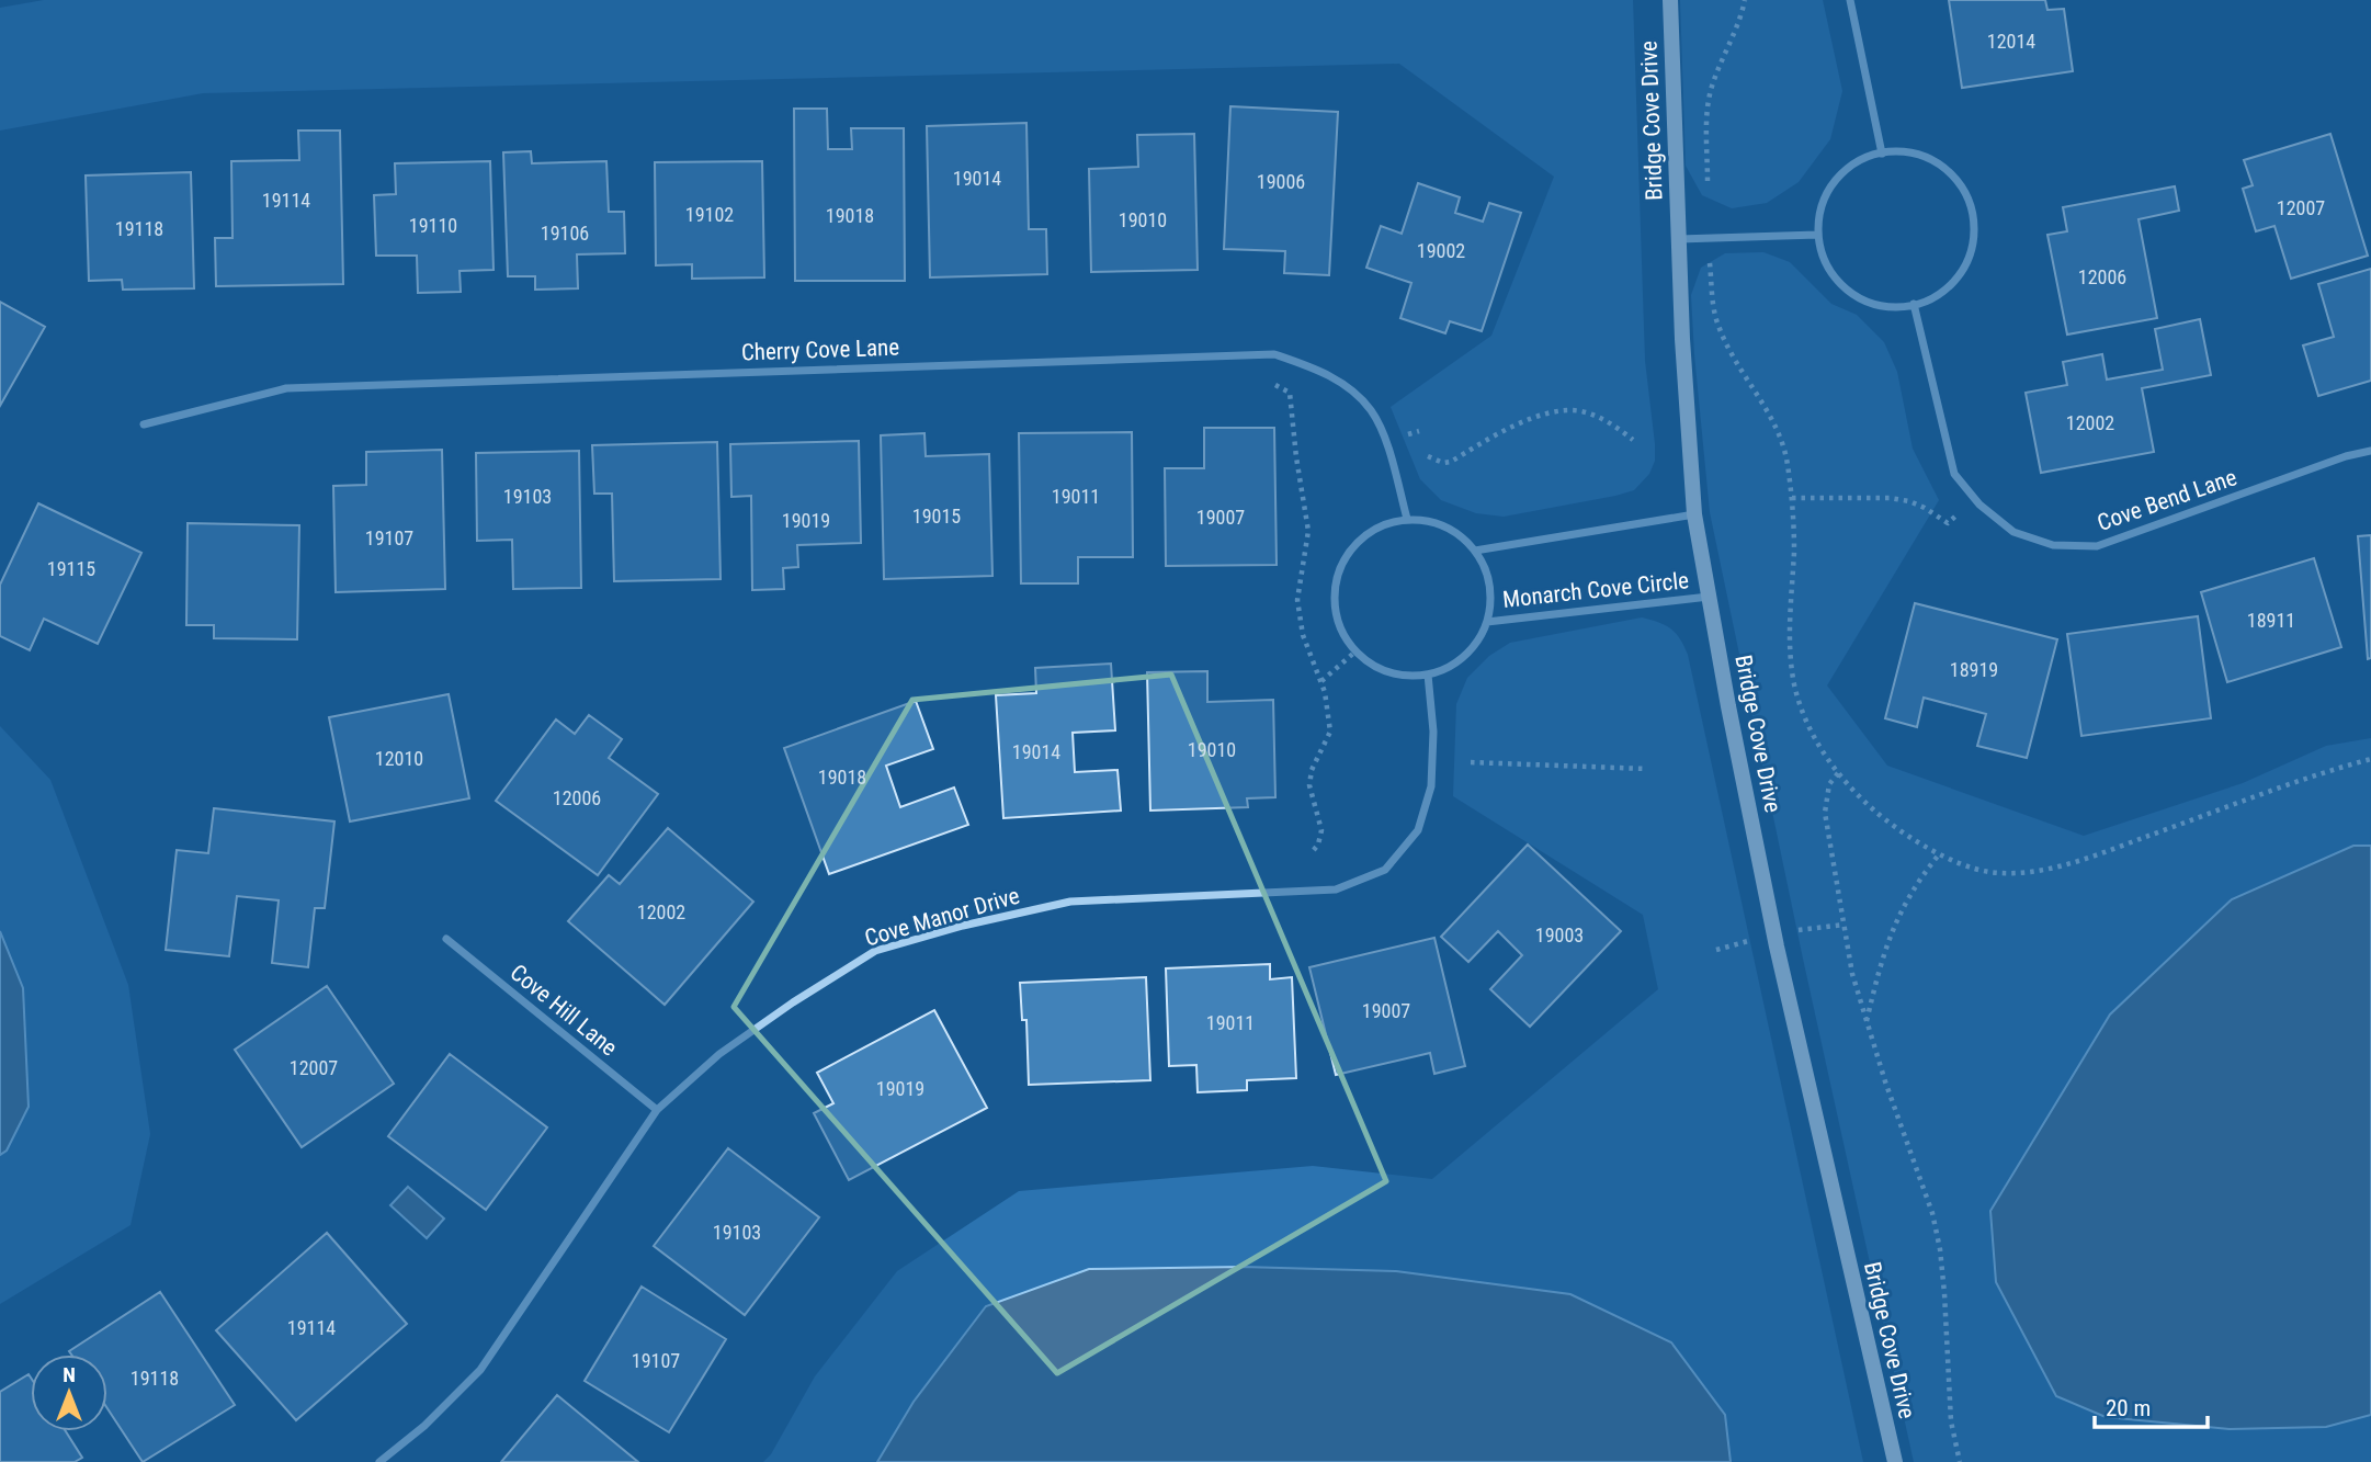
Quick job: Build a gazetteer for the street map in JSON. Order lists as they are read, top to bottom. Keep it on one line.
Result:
{"streets":{"street":["Bridge Cove Drive","Cherry Cove Lane","Cove Bend Lane","Monarch Cove Circle","Cove Manor Drive","Cove Hill Lane"]},"crossings":[["Bridge Cove Drive","Monarch Cove Circle"],["Cherry Cove Lane","Monarch Cove Circle"],["Cherry Cove Lane","Cove Manor Drive"],["Monarch Cove Circle","Cove Manor Drive"],["Cove Manor Drive","Cove Hill Lane"]],"house_numbers":["12014","19014","19006","19114","12007","19102","19018","19010","19110","19118","19106","19002","12006","12002","19103","19011","19015","19007","19019","19107","19115","18911","18919","19010","19014","12010","19018","12006","12002","19003","19007","19011","12007","19019","19103","19114","19107","19118"],"scale_bar":"20 m","north":"top"}
